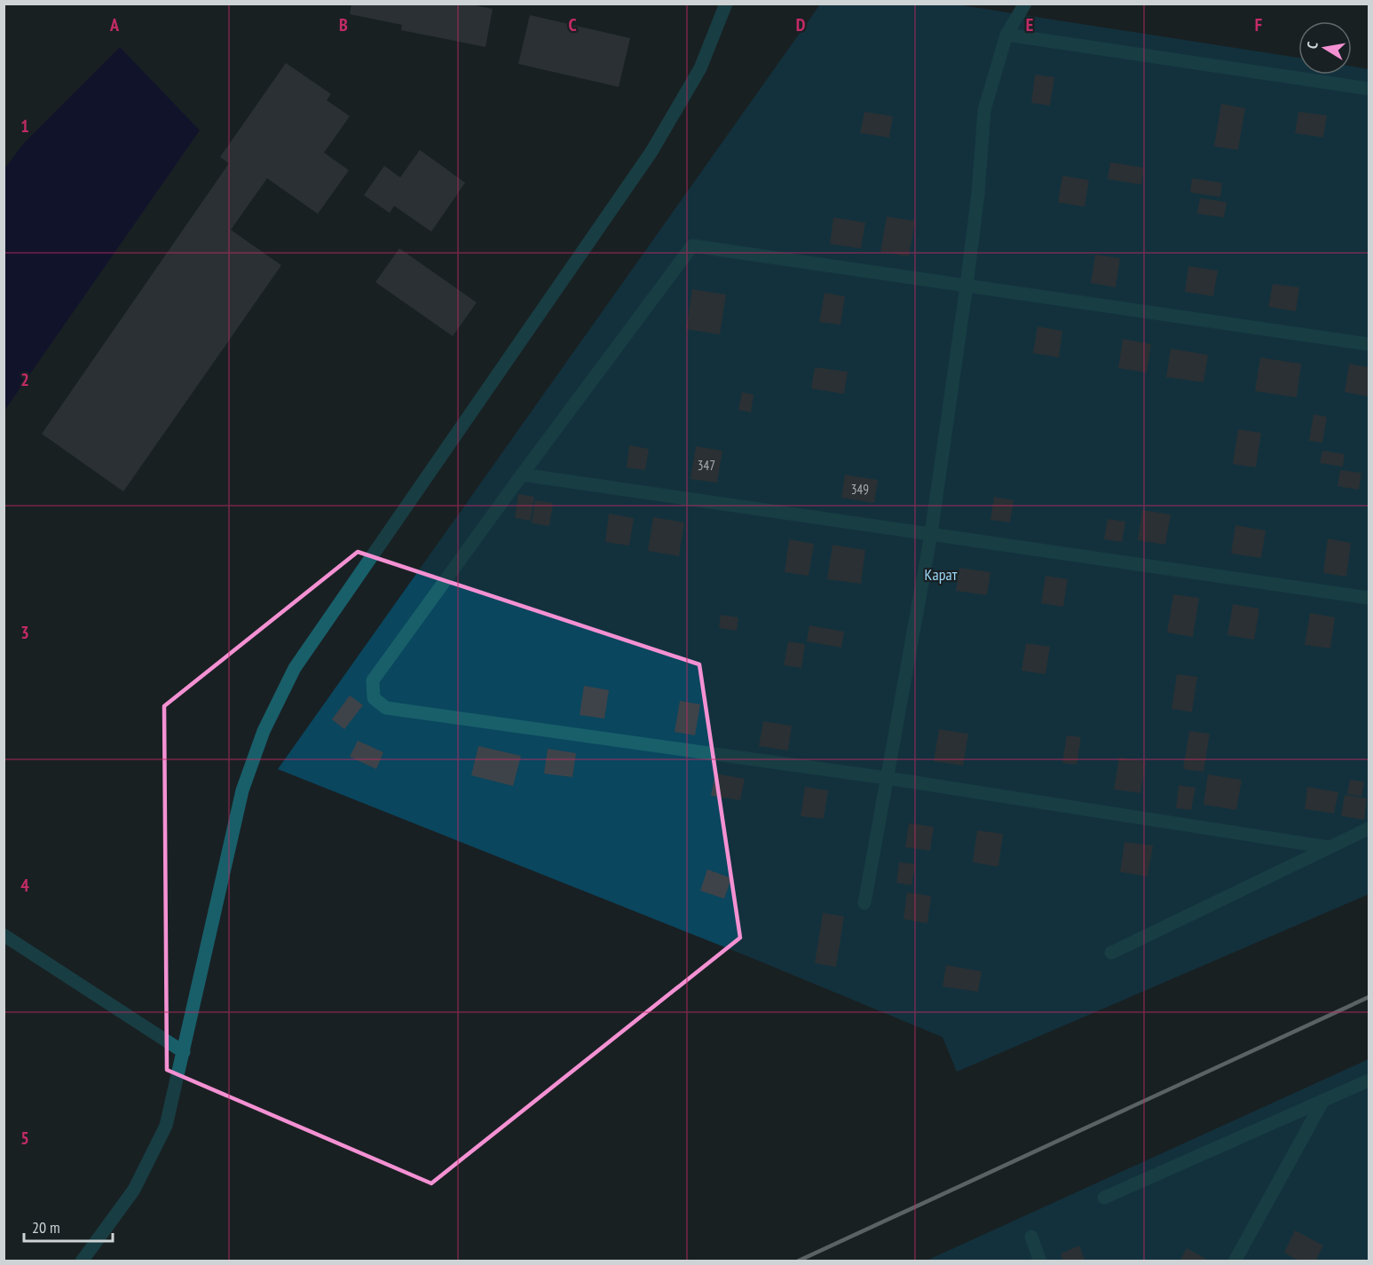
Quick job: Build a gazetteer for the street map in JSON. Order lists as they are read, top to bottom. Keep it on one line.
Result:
{"parks":["Карат"],"house_numbers":["347","349"],"scale_bar":"20 m","north":"left","grid":{"columns":["A","B","C","D","E","F"],"rows":["1","2","3","4","5"]}}
